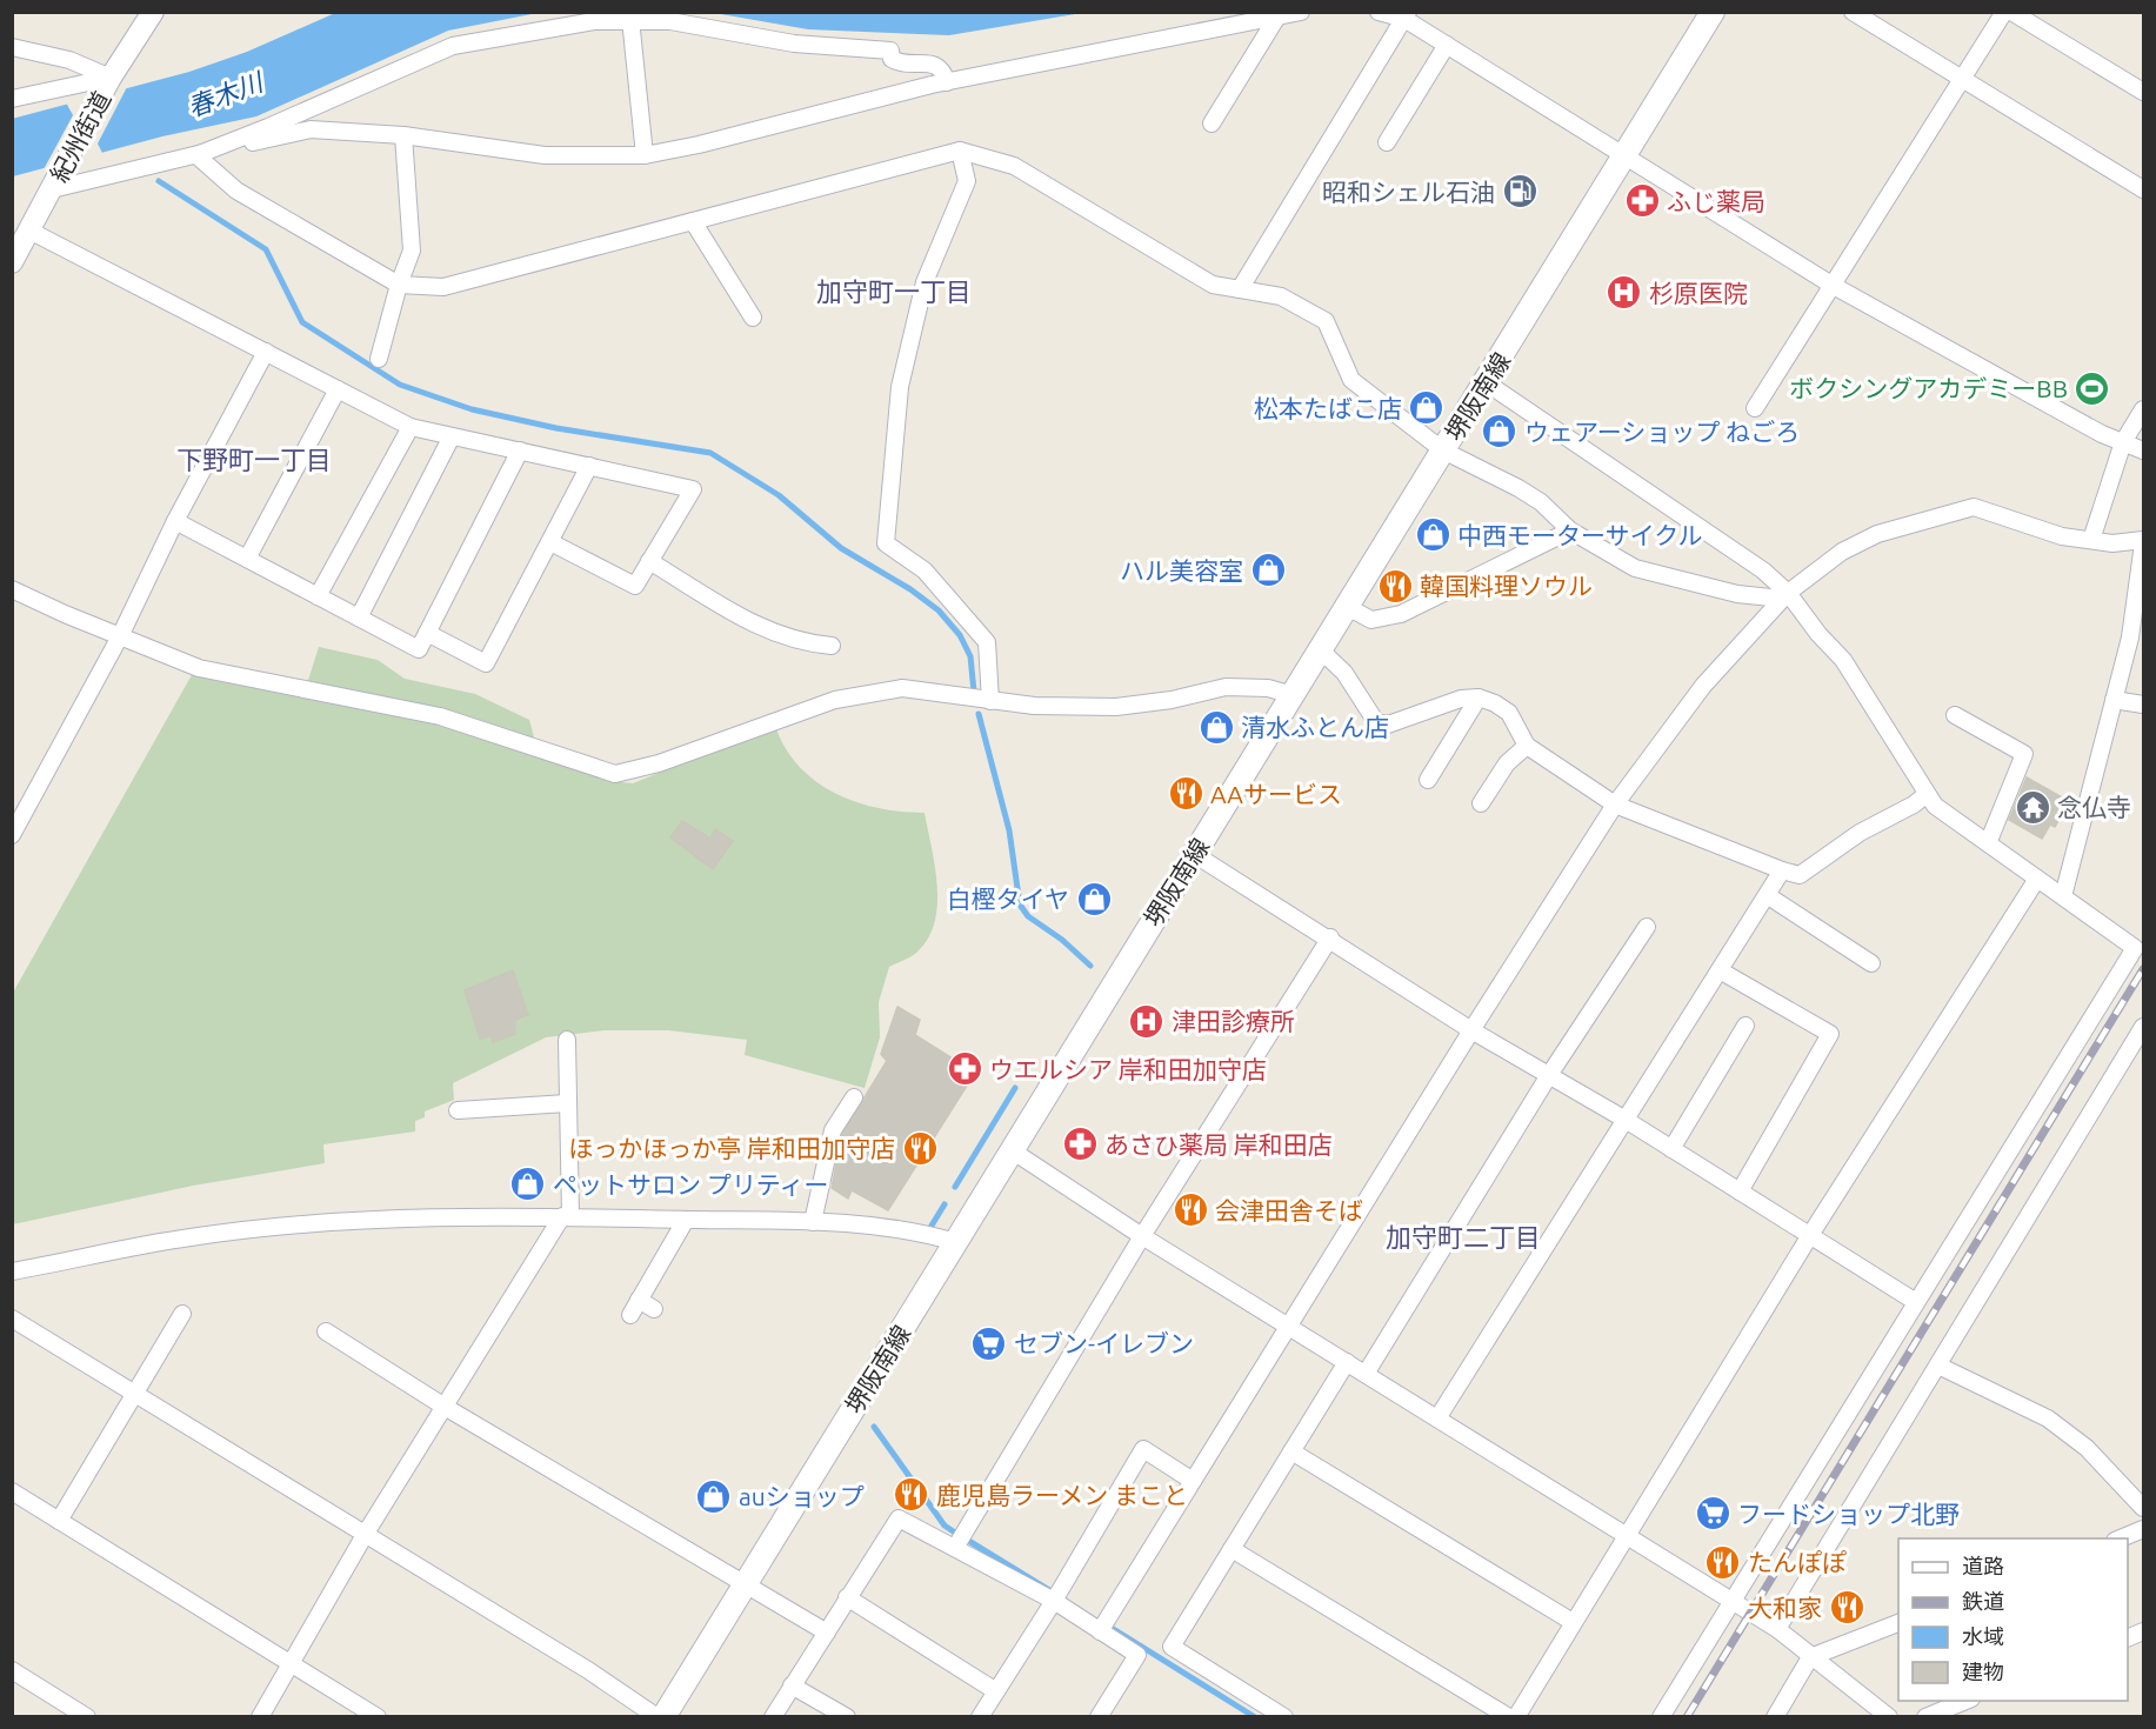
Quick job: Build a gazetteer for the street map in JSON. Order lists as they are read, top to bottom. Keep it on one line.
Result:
{"streets":{"main road":["堺阪南線"],"street":["紀州街道"]},"districts":["加守町一丁目","下野町一丁目","加守町二丁目"],"water":["春木川"],"places":{"fuel station":["昭和シェル石油"],"pharmacy":["ふじ薬局","ウエルシア 岸和田加守店","あさひ薬局 岸和田店"],"hospital":["杉原医院","津田診療所"],"sports":["ボクシングアカデミーBB"],"shop":["松本たばこ店","ウェアーショップ ねごろ","中西モーターサイクル","ハル美容室","清水ふとん店","白樫タイヤ","ペットサロン プリティー","auショップ"],"restaurant":["韓国料理ソウル","AAサービス","ほっかほっか亭 岸和田加守店","会津田舎そば","鹿児島ラーメン まこと","たんぽぽ","大和家"],"temple":["念仏寺"],"supermarket":["セブン-イレブン","フードショップ北野"]},"legend":["道路","鉄道","水域","建物"]}
